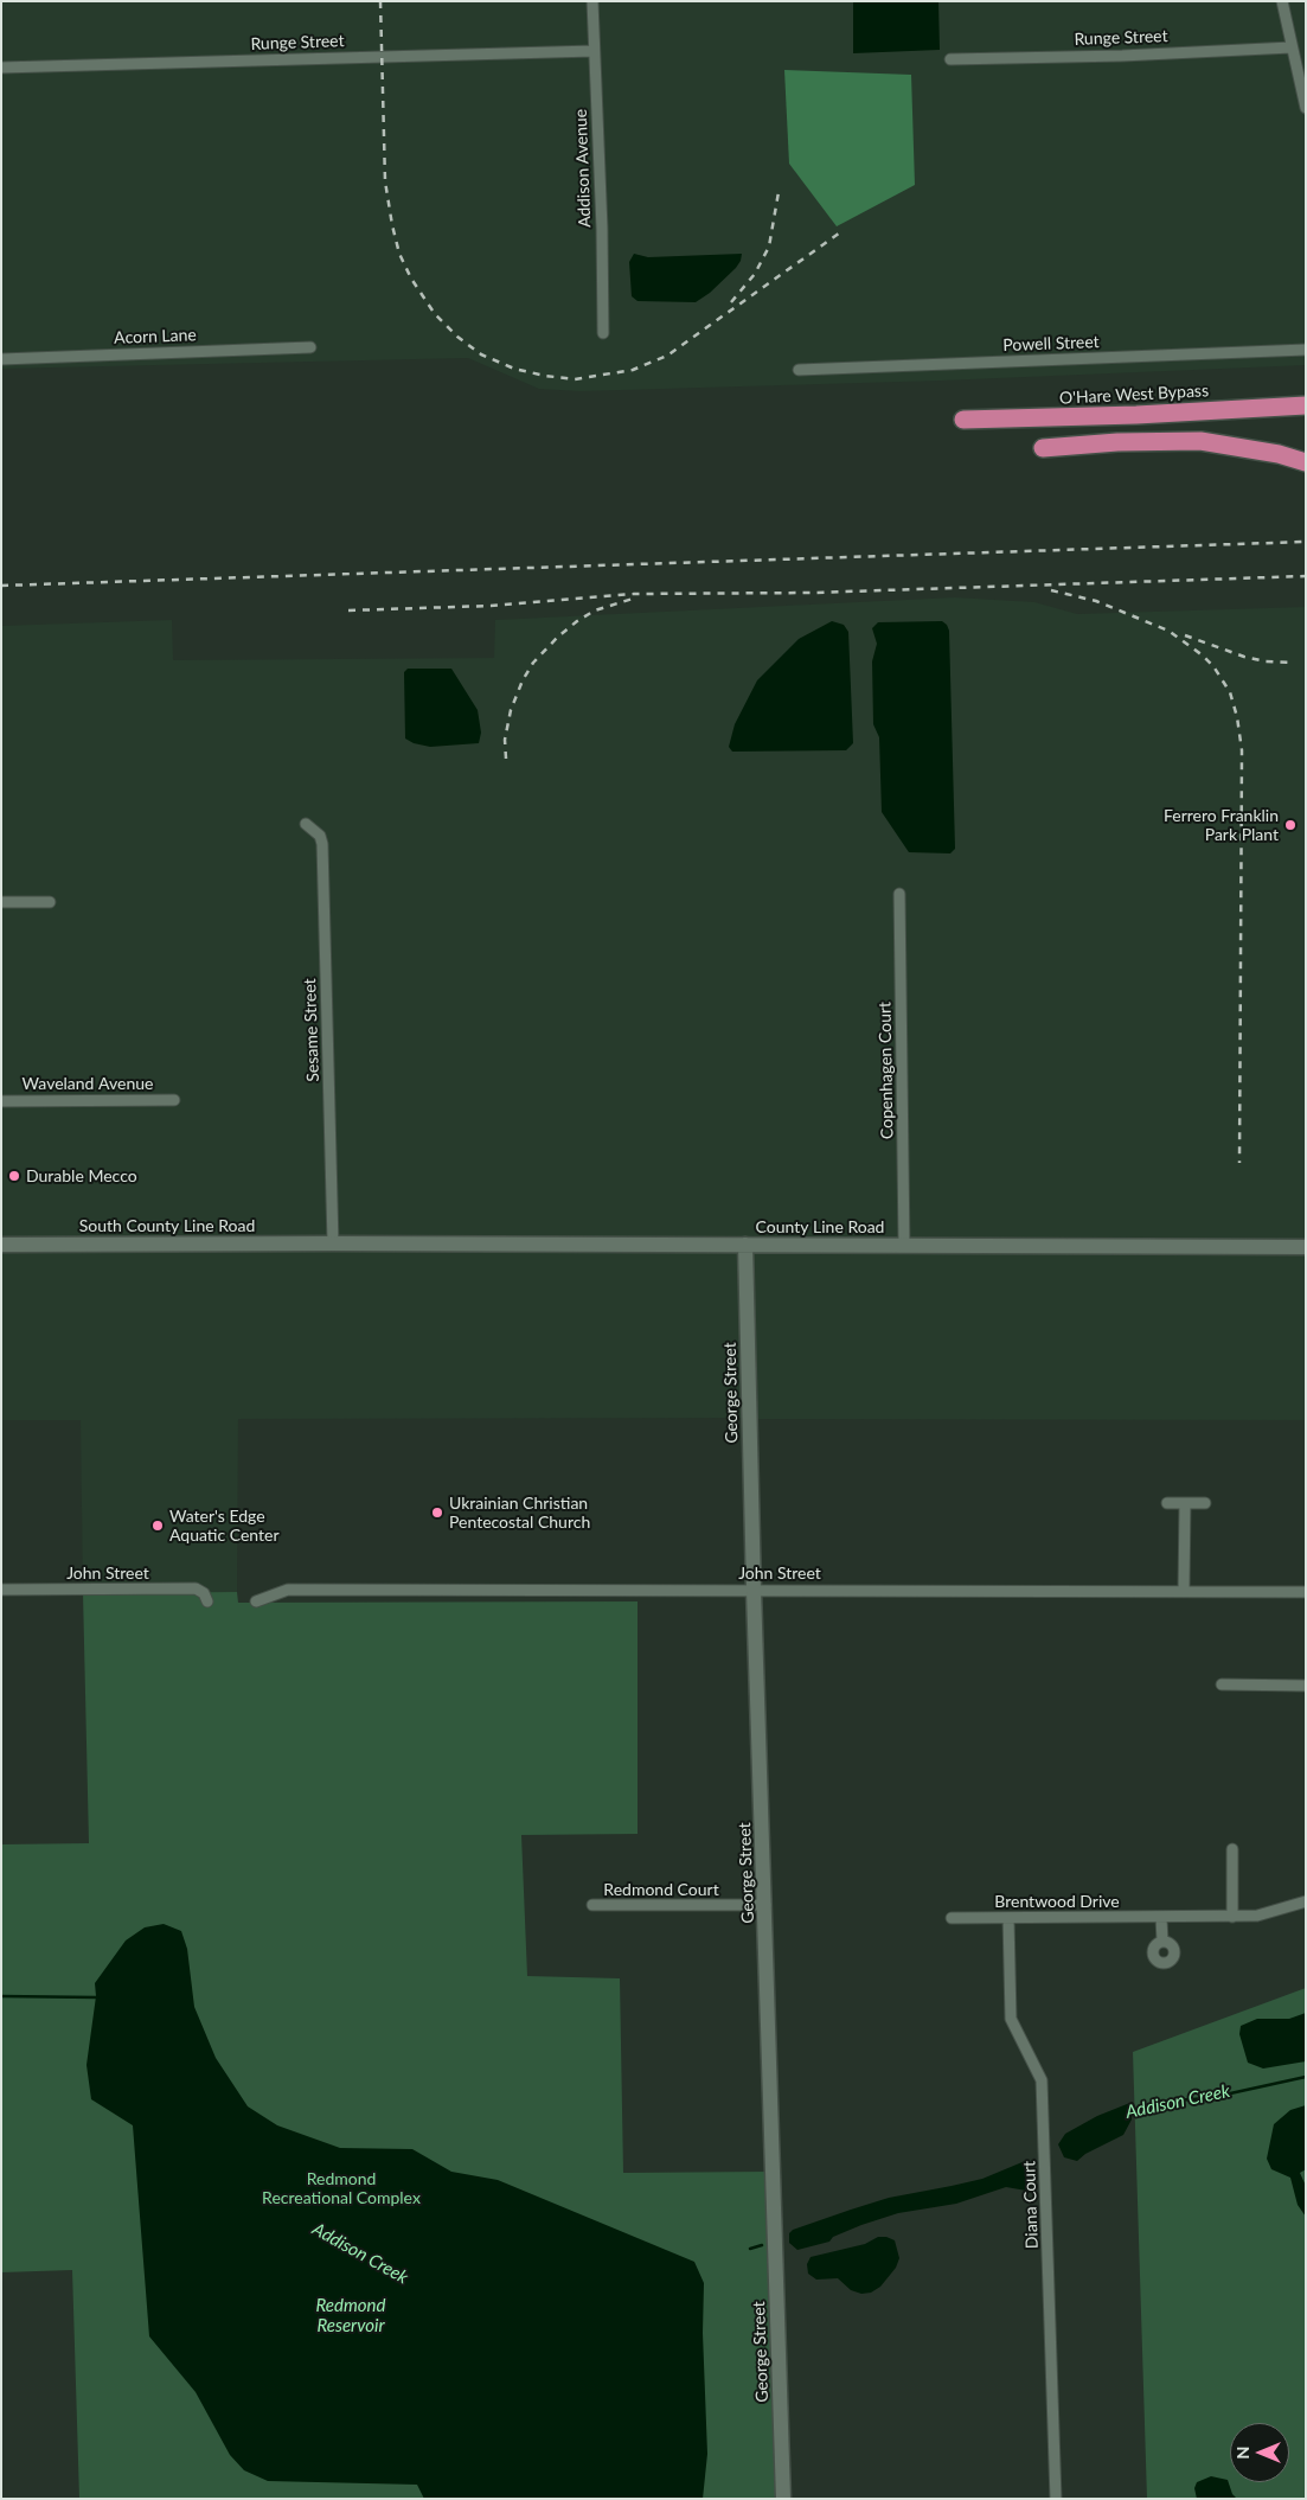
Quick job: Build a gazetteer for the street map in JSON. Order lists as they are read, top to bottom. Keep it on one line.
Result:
{"streets":{"highway":["O'Hare West Bypass"],"street":["Runge Street","Addison Avenue","Acorn Lane","Powell Street","Sesame Street","Copenhagen Court","Waveland Avenue","South County Line Road","County Line Road","George Street","John Street","Redmond Court","Brentwood Drive","Diana Court"]},"crossings":[["Runge Street","Addison Avenue"],["Sesame Street","South County Line Road"],["Sesame Street","County Line Road"],["Copenhagen Court","County Line Road"],["South County Line Road","County Line Road"],["County Line Road","George Street"],["George Street","John Street"],["George Street","Redmond Court"],["Brentwood Drive","Diana Court"]],"water":["Addison Creek","Redmond Reservoir"],"parks":["Redmond Recreational Complex"],"places":["Ferrero Franklin Park Plant","Durable Mecco","Ukrainian Christian Pentecostal Church","Water's Edge Aquatic Center"],"north":"left"}
